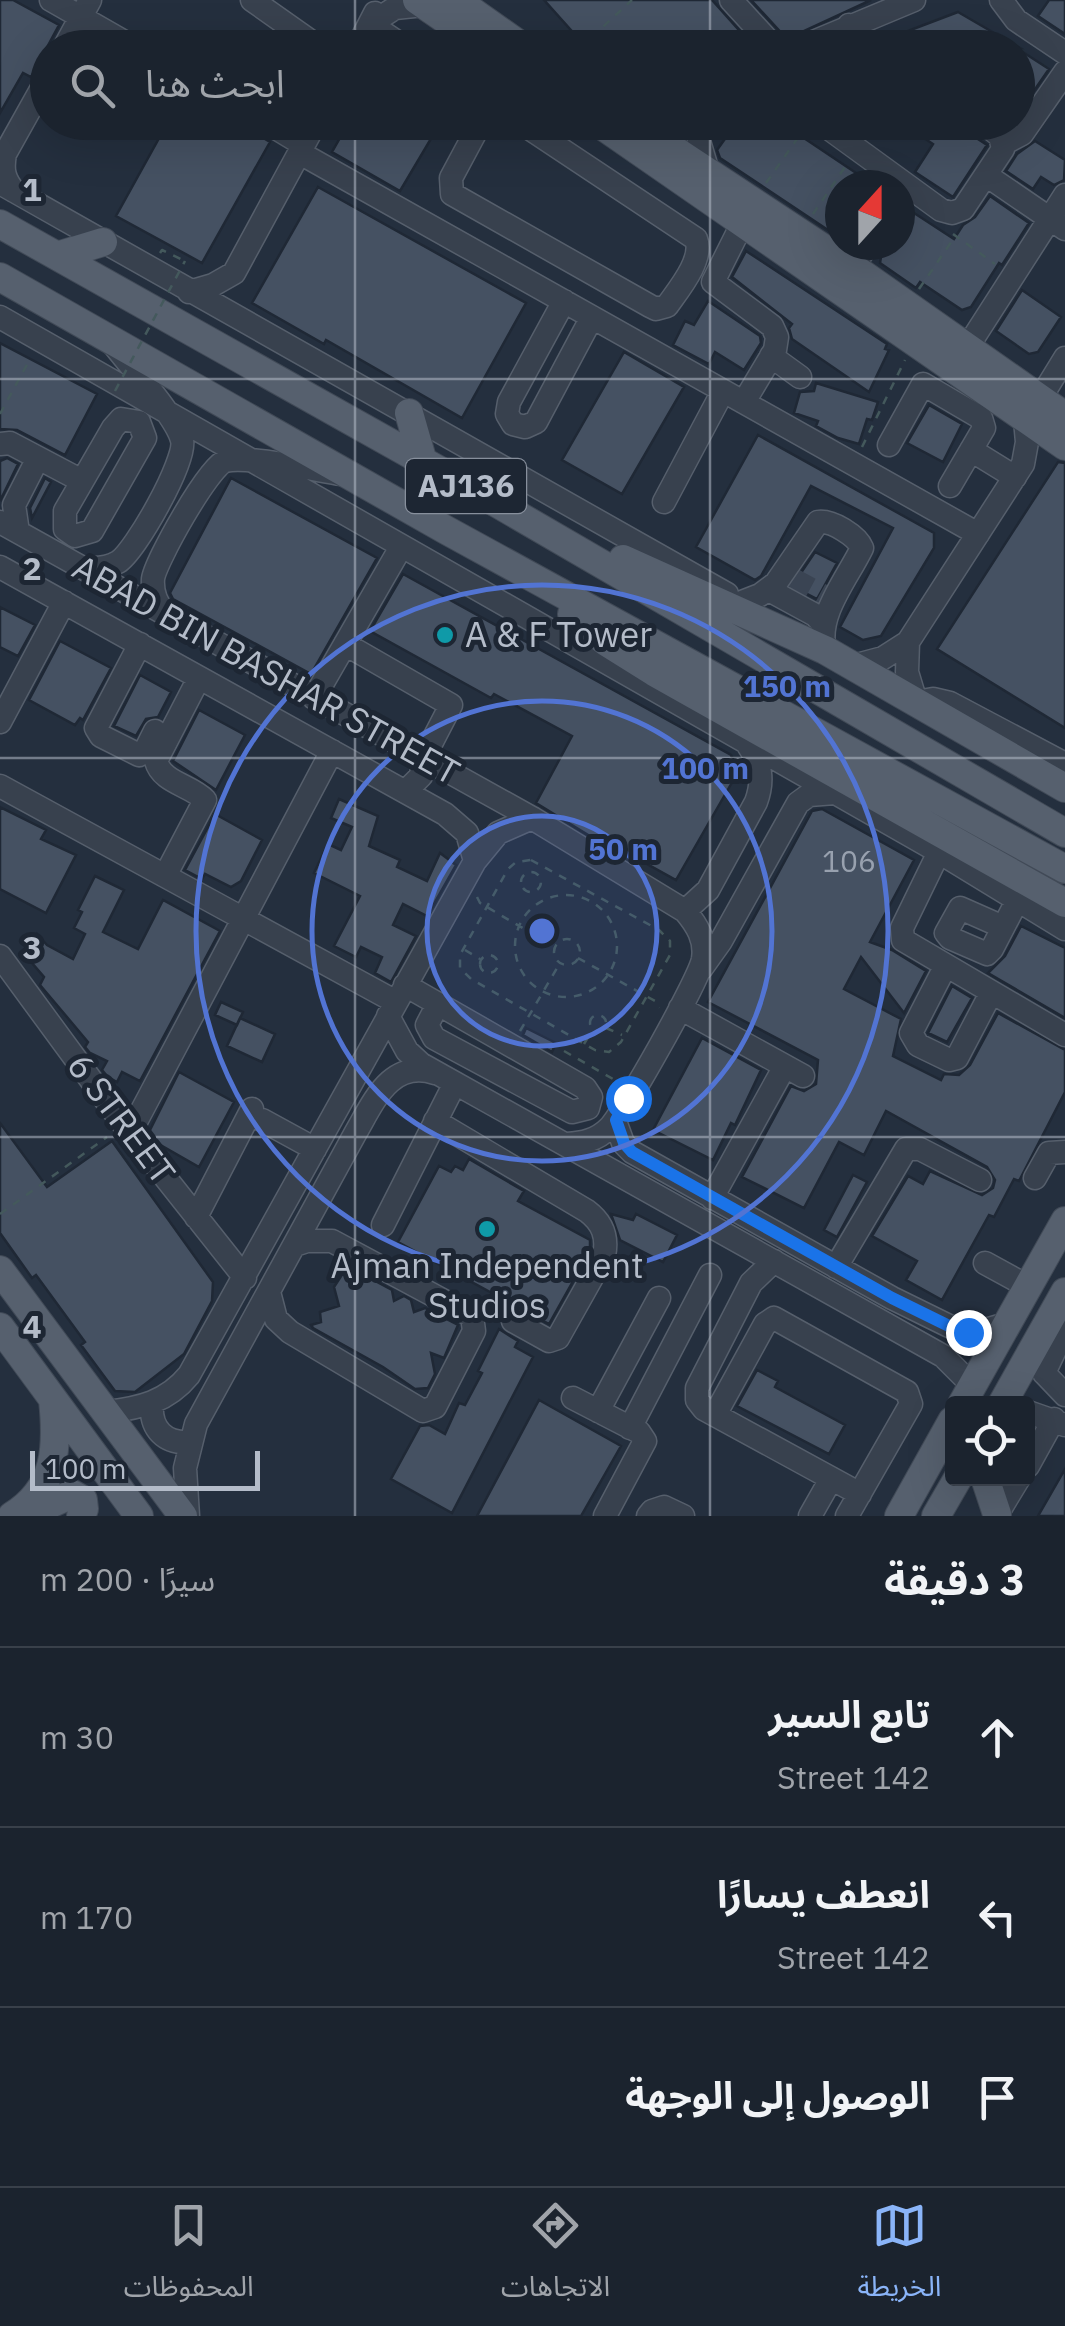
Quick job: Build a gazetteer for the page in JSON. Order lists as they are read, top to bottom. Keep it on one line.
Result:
{"streets":{"main road":["AJ136"],"street":["ABAD BIN BASHAR STREET","6 STREET"]},"places":["A & F Tower","Ajman Independent Studios"],"house_numbers":["106"],"scale_bar":"100 m","north":"top","page":{"search":"ابحث هنا","scale":"100 m","heading":["3 دقيقة","سيرًا · 200 m"],"list":[["تابع السير","142 Street","30 m"],["انعطف يسارًا","142 Street","170 m"],"الوصول إلى الوجهة"],"nav":["الخريطة","الاتجاهات","المحفوظات"]},"grid":{"rows":["1","2","3","4"]},"rings":["150 m","100 m","50 m"]}
